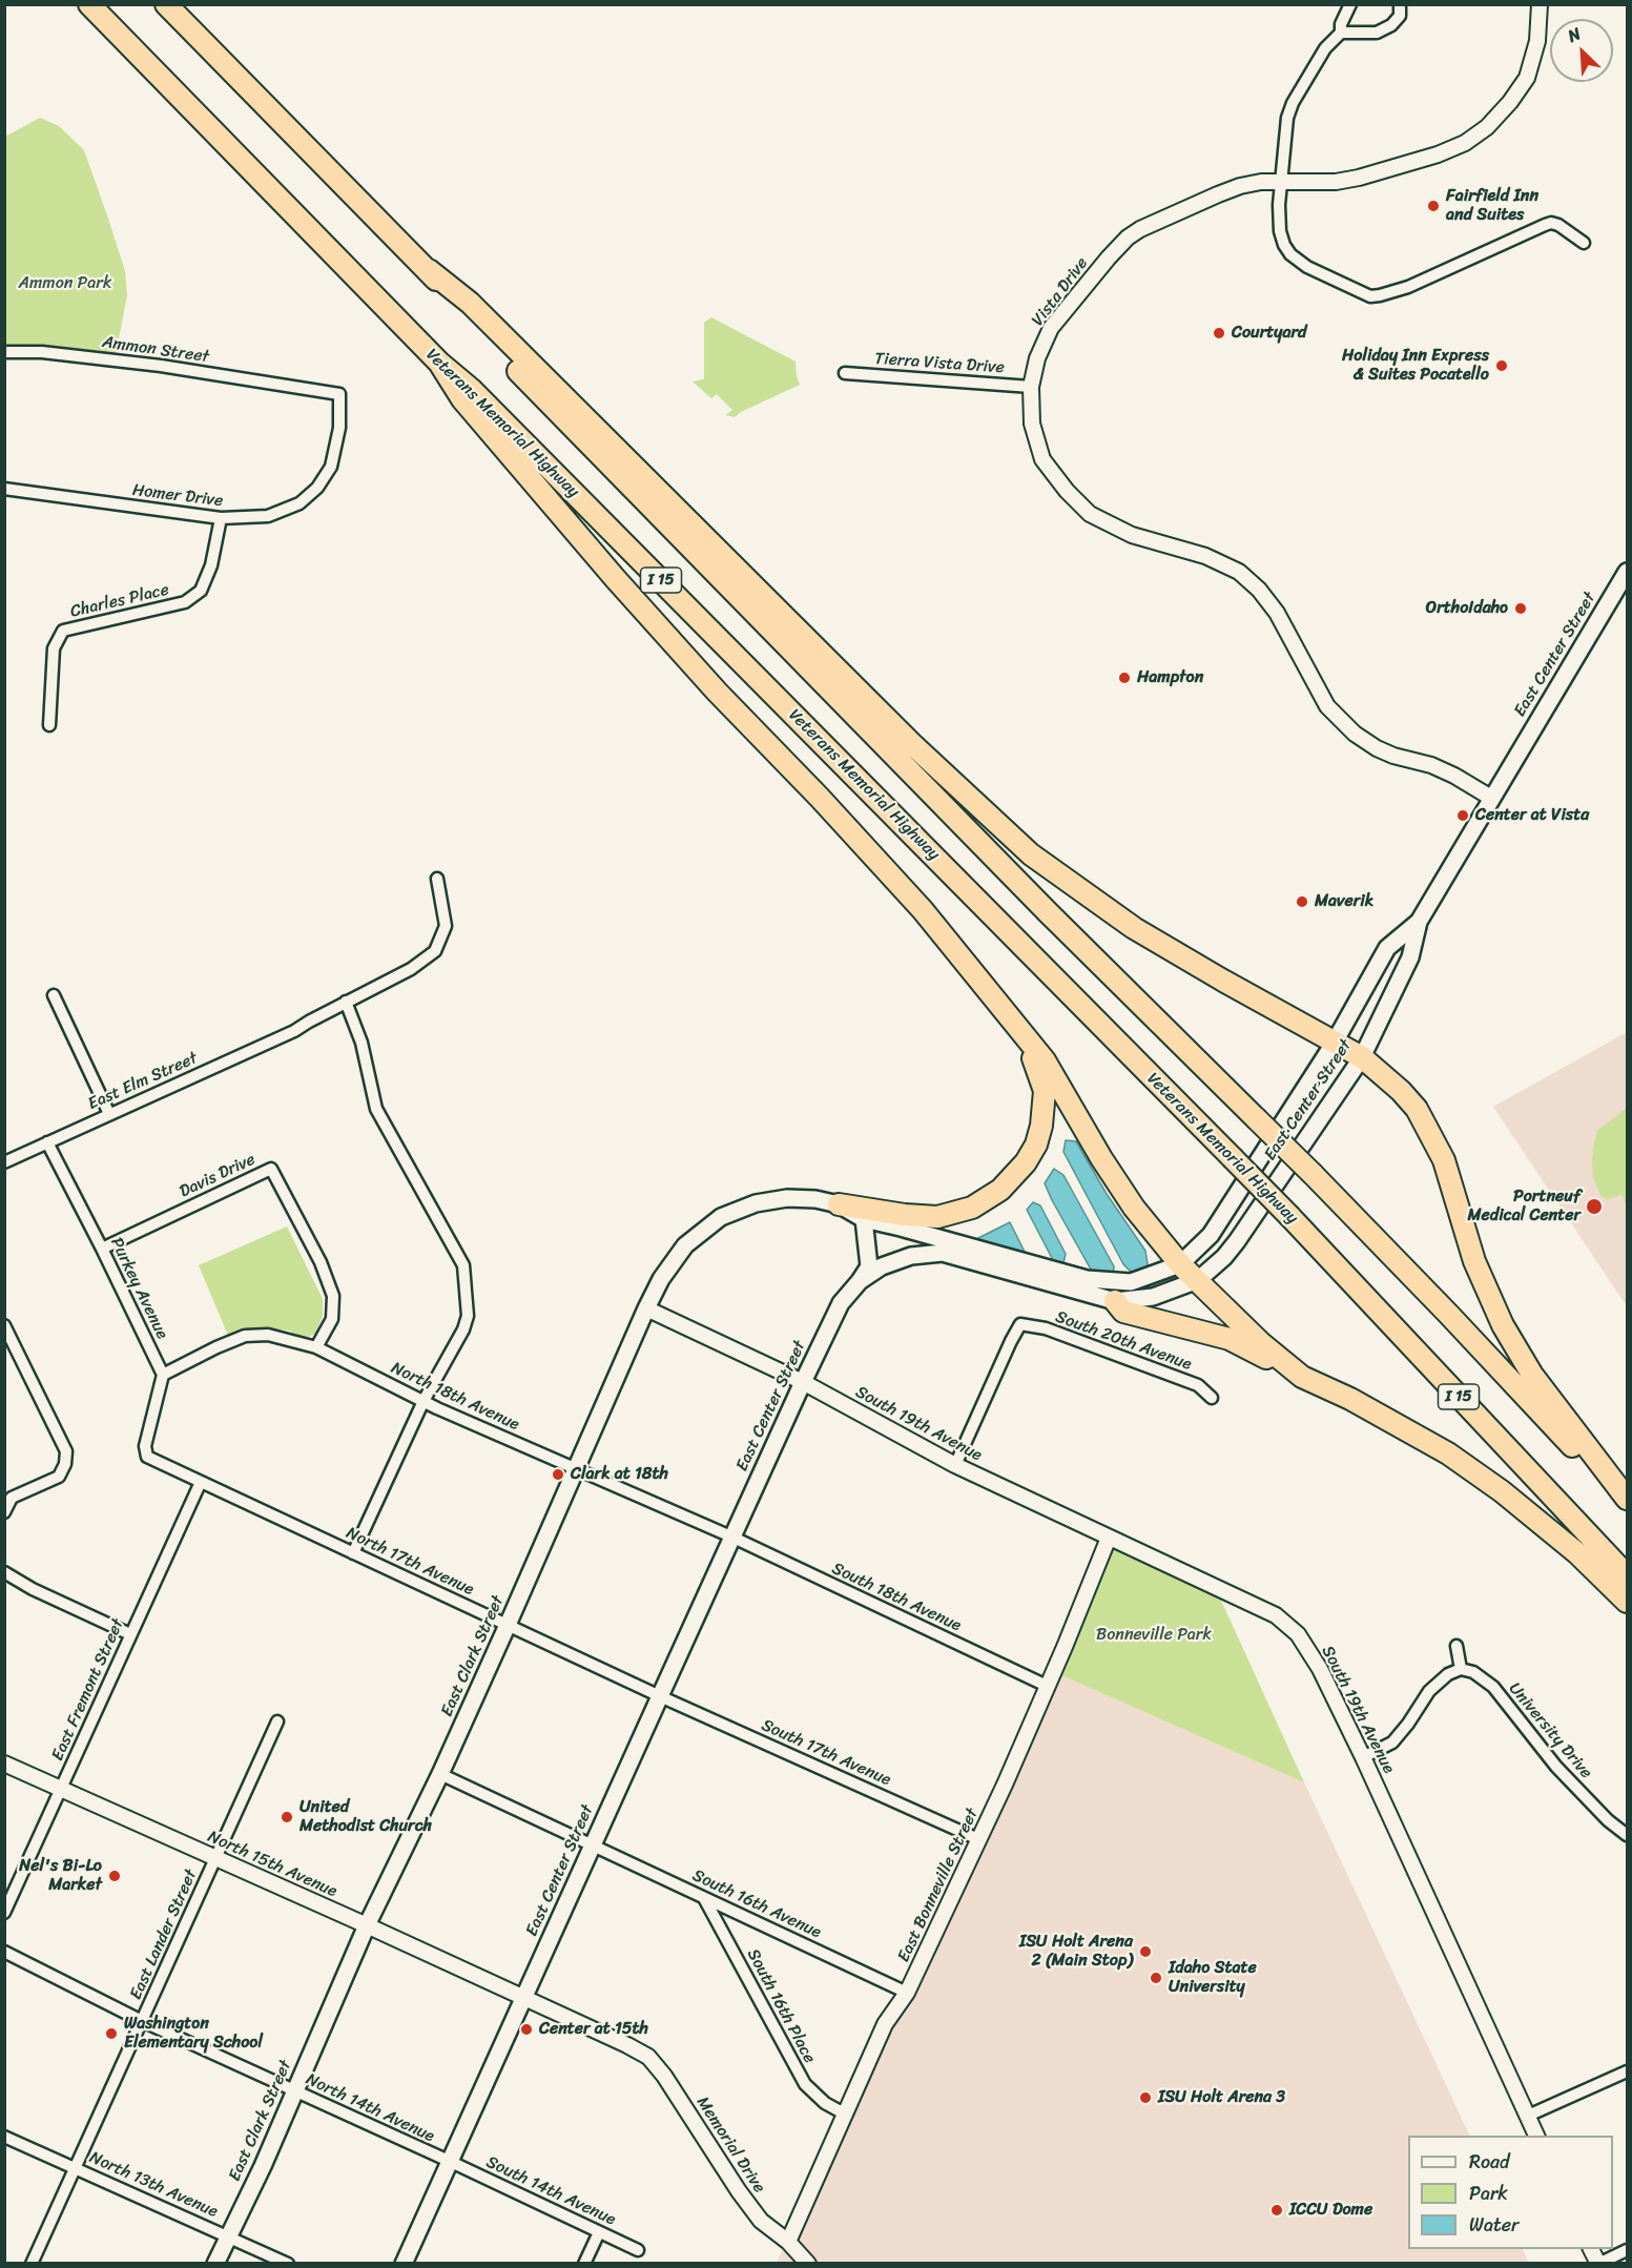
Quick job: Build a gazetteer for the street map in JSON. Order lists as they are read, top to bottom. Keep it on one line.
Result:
{"streets":{"highway":["Veterans Memorial Highway","I 15"],"main road":["East Center Street","East Clark Street"],"street":["Vista Drive","Ammon Street","Tierra Vista Drive","Homer Drive","Charles Place","East Elm Street","Davis Drive","Purkey Avenue","South 20th Avenue","North 18th Avenue","South 19th Avenue","North 17th Avenue","South 18th Avenue","East Fremont Street","University Drive","South 17th Avenue","North 15th Avenue","East Bonneville Street","South 16th Avenue","East Lander Street","South 16th Place","North 14th Avenue","Memorial Drive","North 13th Avenue","South 14th Avenue"]},"crossings":[["Vista Drive","Tierra Vista Drive"],["Vista Drive","East Center Street"],["Ammon Street","Homer Drive"],["Homer Drive","Charles Place"],["East Center Street","North 18th Avenue"],["East Center Street","South 19th Avenue"],["East Center Street","North 17th Avenue"],["East Center Street","South 18th Avenue"],["East Center Street","East Clark Street"],["East Center Street","South 17th Avenue"],["East Center Street","North 15th Avenue"],["East Center Street","South 16th Avenue"],["East Center Street","North 14th Avenue"],["East Center Street","Memorial Drive"],["East Center Street","South 14th Avenue"],["East Elm Street","Purkey Avenue"],["Davis Drive","Purkey Avenue"],["Davis Drive","North 18th Avenue"],["Purkey Avenue","North 18th Avenue"],["Purkey Avenue","North 17th Avenue"],["South 20th Avenue","South 19th Avenue"],["North 18th Avenue","North 17th Avenue"],["North 18th Avenue","South 18th Avenue"],["North 18th Avenue","East Clark Street"],["South 19th Avenue","East Clark Street"],["South 19th Avenue","East Bonneville Street"],["North 17th Avenue","East Clark Street"],["North 17th Avenue","East Fremont Street"],["North 17th Avenue","South 17th Avenue"],["South 18th Avenue","East Bonneville Street"],["East Clark Street","North 15th Avenue"],["East Clark Street","South 16th Avenue"],["East Clark Street","North 14th Avenue"],["East Clark Street","North 13th Avenue"],["East Fremont Street","North 15th Avenue"],["South 17th Avenue","East Bonneville Street"],["North 15th Avenue","East Lander Street"],["North 15th Avenue","Memorial Drive"],["East Bonneville Street","South 16th Avenue"],["East Bonneville Street","South 16th Place"],["East Bonneville Street","Memorial Drive"],["South 16th Avenue","South 16th Place"],["East Lander Street","North 14th Avenue"],["East Lander Street","North 13th Avenue"],["North 14th Avenue","South 14th Avenue"]],"parks":["Ammon Park","Bonneville Park"],"places":["Fairfield Inn and Suites","Courtyard","Holiday Inn Express & Suites Pocatello","OrthoIdaho","Hampton","Center at Vista","Maverik","Portneuf Medical Center","Clark at 18th","United Methodist Church","Nel's Bi-Lo Market","ISU Holt Arena 2 (Main Stop)","Idaho State University","Center at 15th","Washington Elementary School","ISU Holt Arena 3","ICCU Dome"],"legend":["Road","Park","Water"],"north":"top left"}
